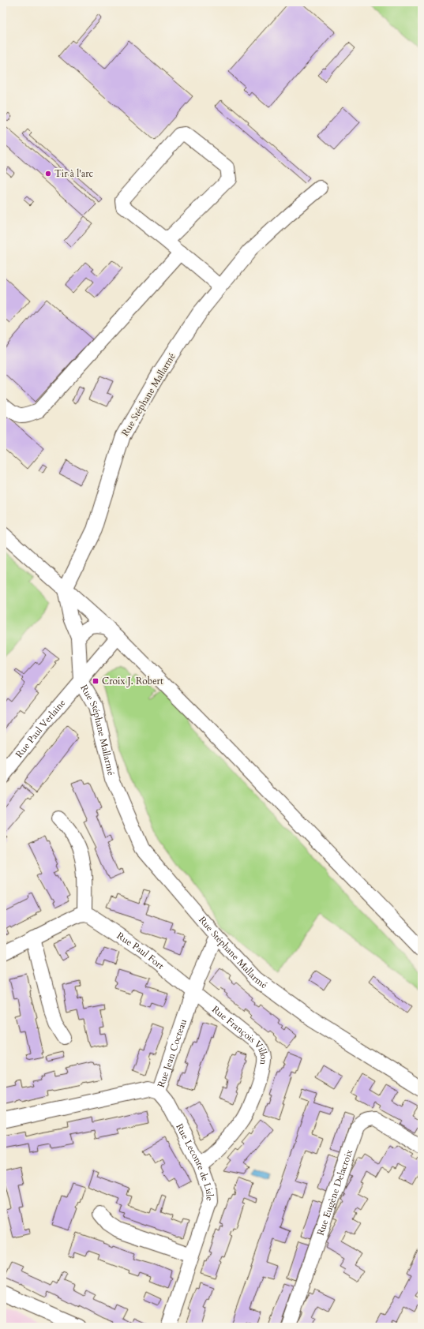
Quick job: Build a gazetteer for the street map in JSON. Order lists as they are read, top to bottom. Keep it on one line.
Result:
{"streets":{"street":["Rue Stéphane Mallarmé","Rue Paul Verlaine","Rue Paul Fort","Rue François Villon","Rue Jean Cocteau","Rue Leconte de Lisle","Rue Eugène Delacroix"]},"crossings":[["Rue Stéphane Mallarmé","Rue Paul Verlaine"],["Rue Stéphane Mallarmé","Rue Jean Cocteau"],["Rue Paul Fort","Rue François Villon"],["Rue Paul Fort","Rue Jean Cocteau"],["Rue François Villon","Rue Jean Cocteau"],["Rue François Villon","Rue Leconte de Lisle"],["Rue Jean Cocteau","Rue Leconte de Lisle"]],"places":{"other":["Tir à l'arc"],"transit":["Croix J. Robert"]}}
